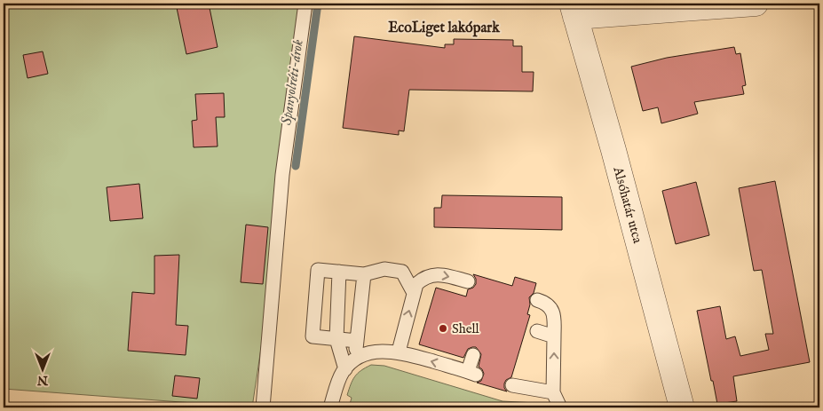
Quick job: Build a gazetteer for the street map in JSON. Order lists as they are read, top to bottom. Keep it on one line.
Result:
{"streets":{"street":["Alsóhatár utca"]},"districts":["EcoLiget lakópark"],"water":["Spanyolréti-árok"],"places":["Shell"],"north":"bottom"}
